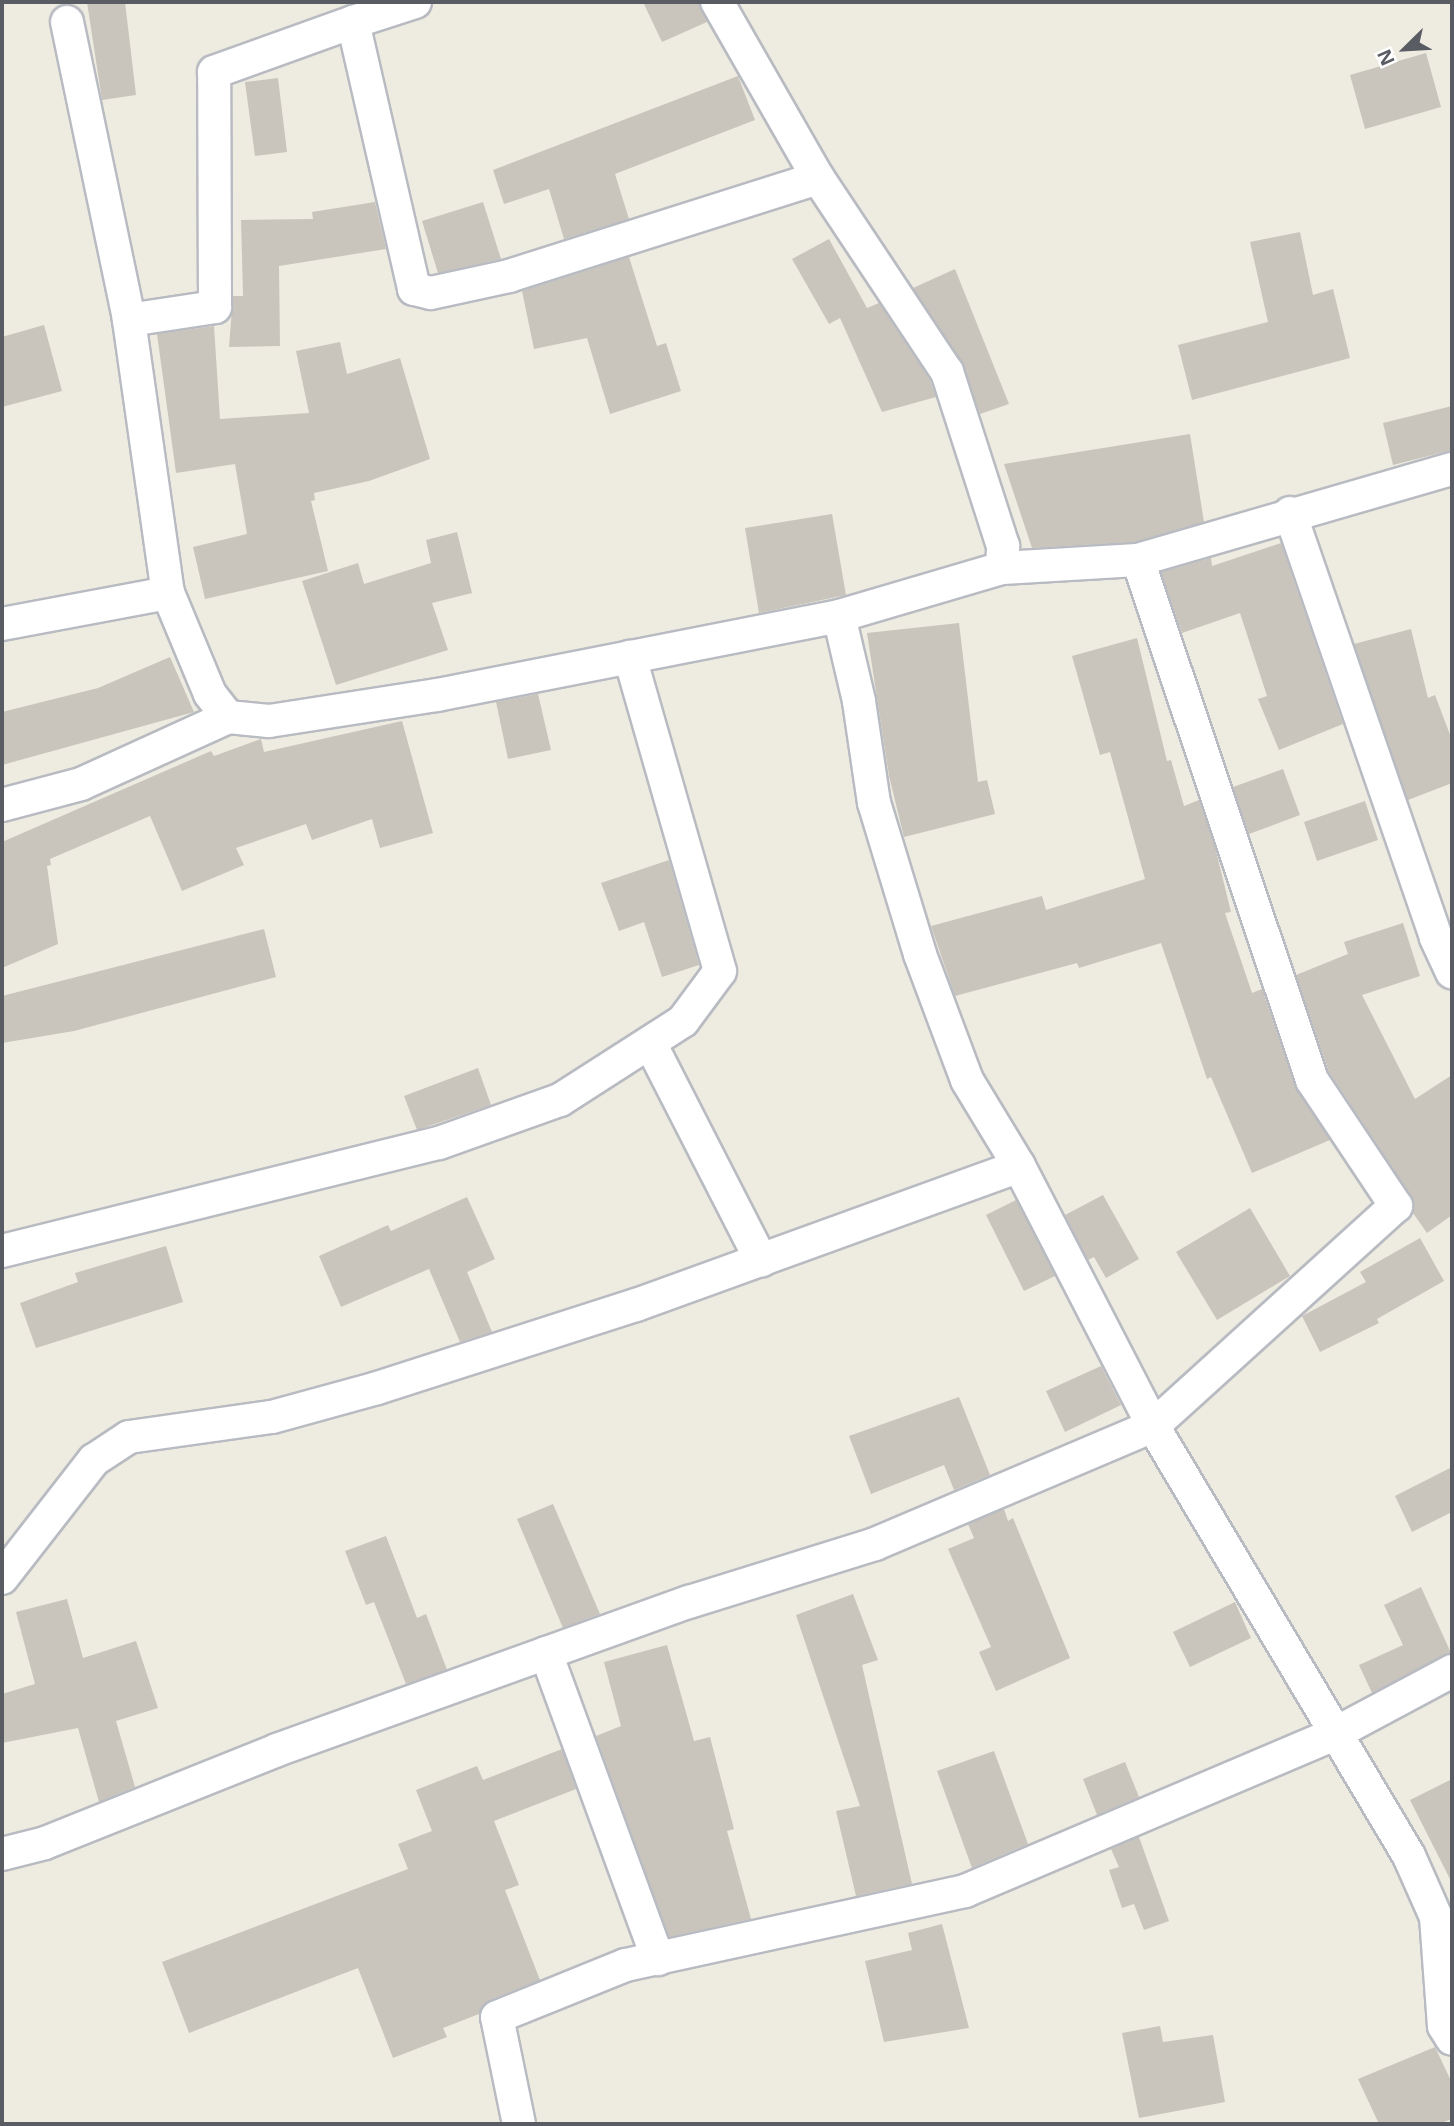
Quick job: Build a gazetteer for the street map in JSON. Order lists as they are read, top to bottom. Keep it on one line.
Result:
{"north":"bottom left"}
